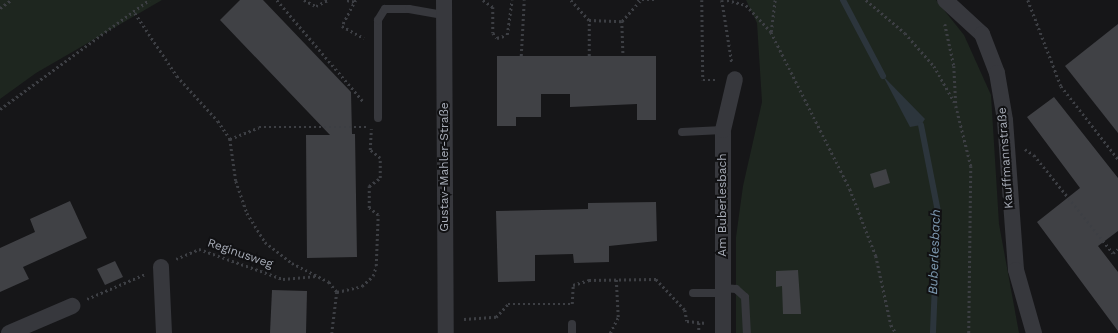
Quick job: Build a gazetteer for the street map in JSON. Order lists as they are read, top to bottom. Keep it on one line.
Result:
{"streets":{"street":["Kauffmannstraße","Gustav-Mahler-Straße","Am Buberlesbach"],"path":["Reginusweg"]},"water":["Buberlesbach"]}
